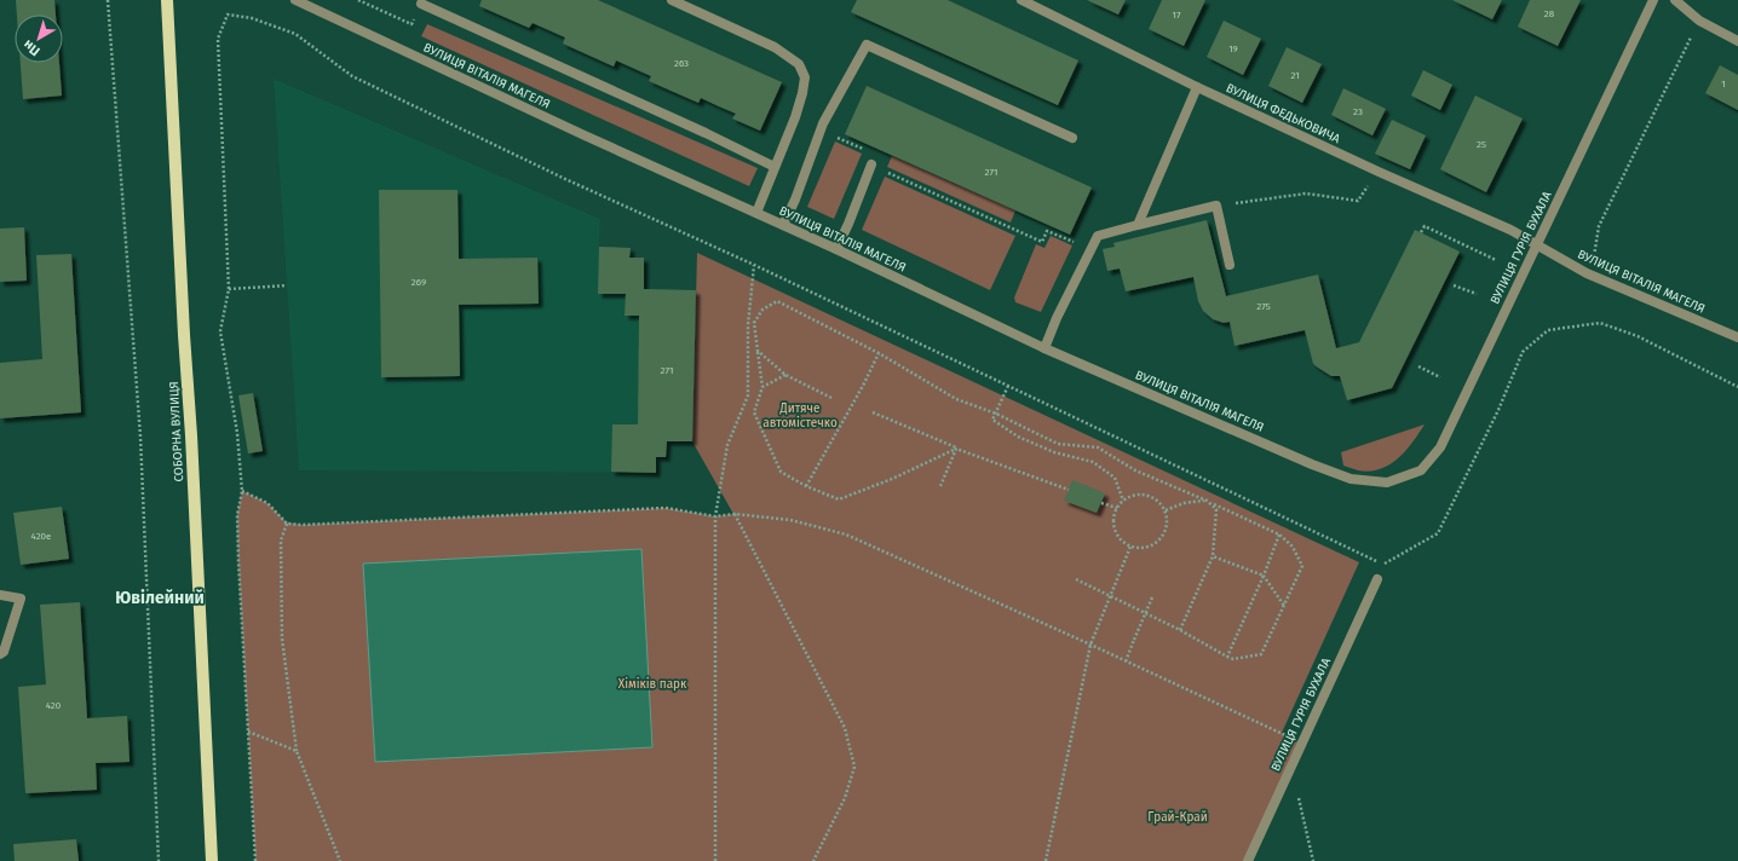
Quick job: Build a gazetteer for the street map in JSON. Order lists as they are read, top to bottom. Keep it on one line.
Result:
{"streets":{"main road":["СОБОРНА ВУЛИЦЯ"],"street":["ВУЛИЦЯ ВІТАЛІЯ МАГЕЛЯ","ВУЛИЦЯ ФЕДЬКОВИЧА","ВУЛИЦЯ ГУРІЯ БУХАЛА"]},"crossings":[["ВУЛИЦЯ ВІТАЛІЯ МАГЕЛЯ","ВУЛИЦЯ ФЕДЬКОВИЧА"],["ВУЛИЦЯ ВІТАЛІЯ МАГЕЛЯ","ВУЛИЦЯ ГУРІЯ БУХАЛА"],["ВУЛИЦЯ ФЕДЬКОВИЧА","ВУЛИЦЯ ГУРІЯ БУХАЛА"]],"districts":["Ювілейний"],"parks":["Дитяче автомістечко","Хіміків парк","Грай-Край"],"house_numbers":["28","17","19","263","21","1","23","25","271","269","275","271","420е","420"],"north":"bottom left"}
